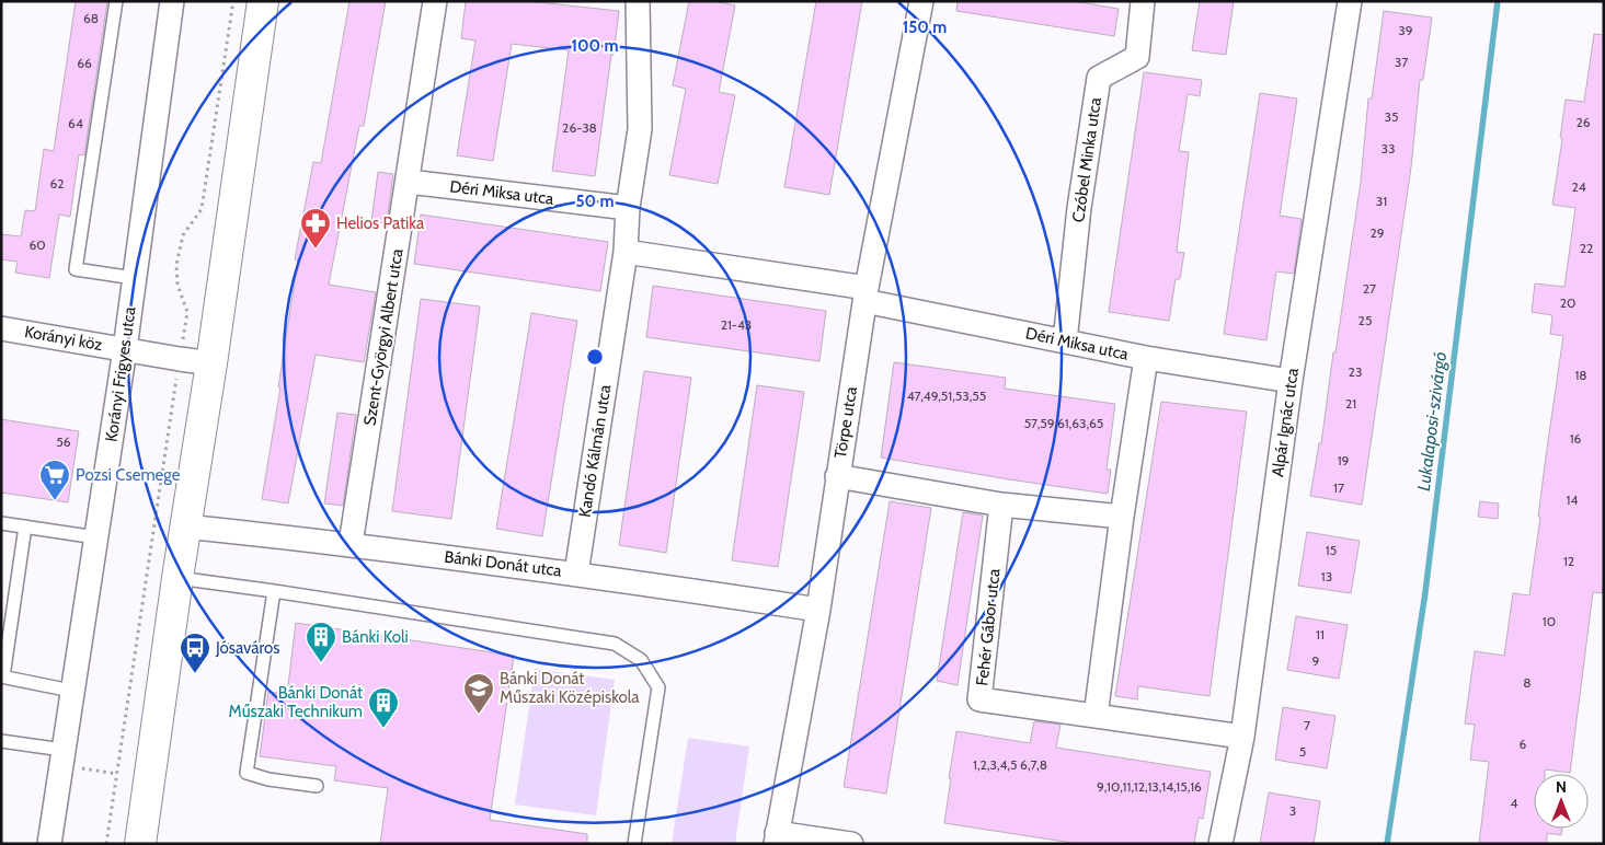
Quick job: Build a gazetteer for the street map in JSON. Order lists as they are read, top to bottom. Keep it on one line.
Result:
{"streets":{"street":["Czóbel Minka utca","Déri Miksa utca","Szent-Györgyi Albert utca","Korányi köz","Korányi Frigyes utca","Törpe utca","Alpár Ignác utca","Kandó Kálmán utca","Bánki Donát utca","Fehér Gábor utca"]},"crossings":[["Czóbel Minka utca","Déri Miksa utca"],["Déri Miksa utca","Szent-Györgyi Albert utca"],["Déri Miksa utca","Törpe utca"],["Déri Miksa utca","Alpár Ignác utca"],["Déri Miksa utca","Kandó Kálmán utca"],["Szent-Györgyi Albert utca","Bánki Donát utca"],["Korányi köz","Korányi Frigyes utca"],["Törpe utca","Bánki Donát utca"],["Alpár Ignác utca","Fehér Gábor utca"],["Kandó Kálmán utca","Bánki Donát utca"]],"water":["Lukalaposi-szivárgó"],"places":{"pharmacy":["Helios Patika"],"supermarket":["Pozsi Csemege"],"building":["Bánki Koli","Bánki Donát Műszaki Technikum"],"bus stop":["Jósaváros"],"school or university":["Bánki Donát Műszaki Középiskola"]},"house_numbers":["68","39","37","66","35","26","64","26-38","33","62","24","31","29","60","22","27","20","25","21-43","23","18","47,49,51,53,55","21","57,59,61,63,65","16","56","19","17","14","15","12","13","10","11","9","8","7","6","5","1,2,3,4,5 6,7,8","9,10,11,12,13,14,15,16","4","3"],"north":"top","rings":["150 m","100 m","50 m"]}
